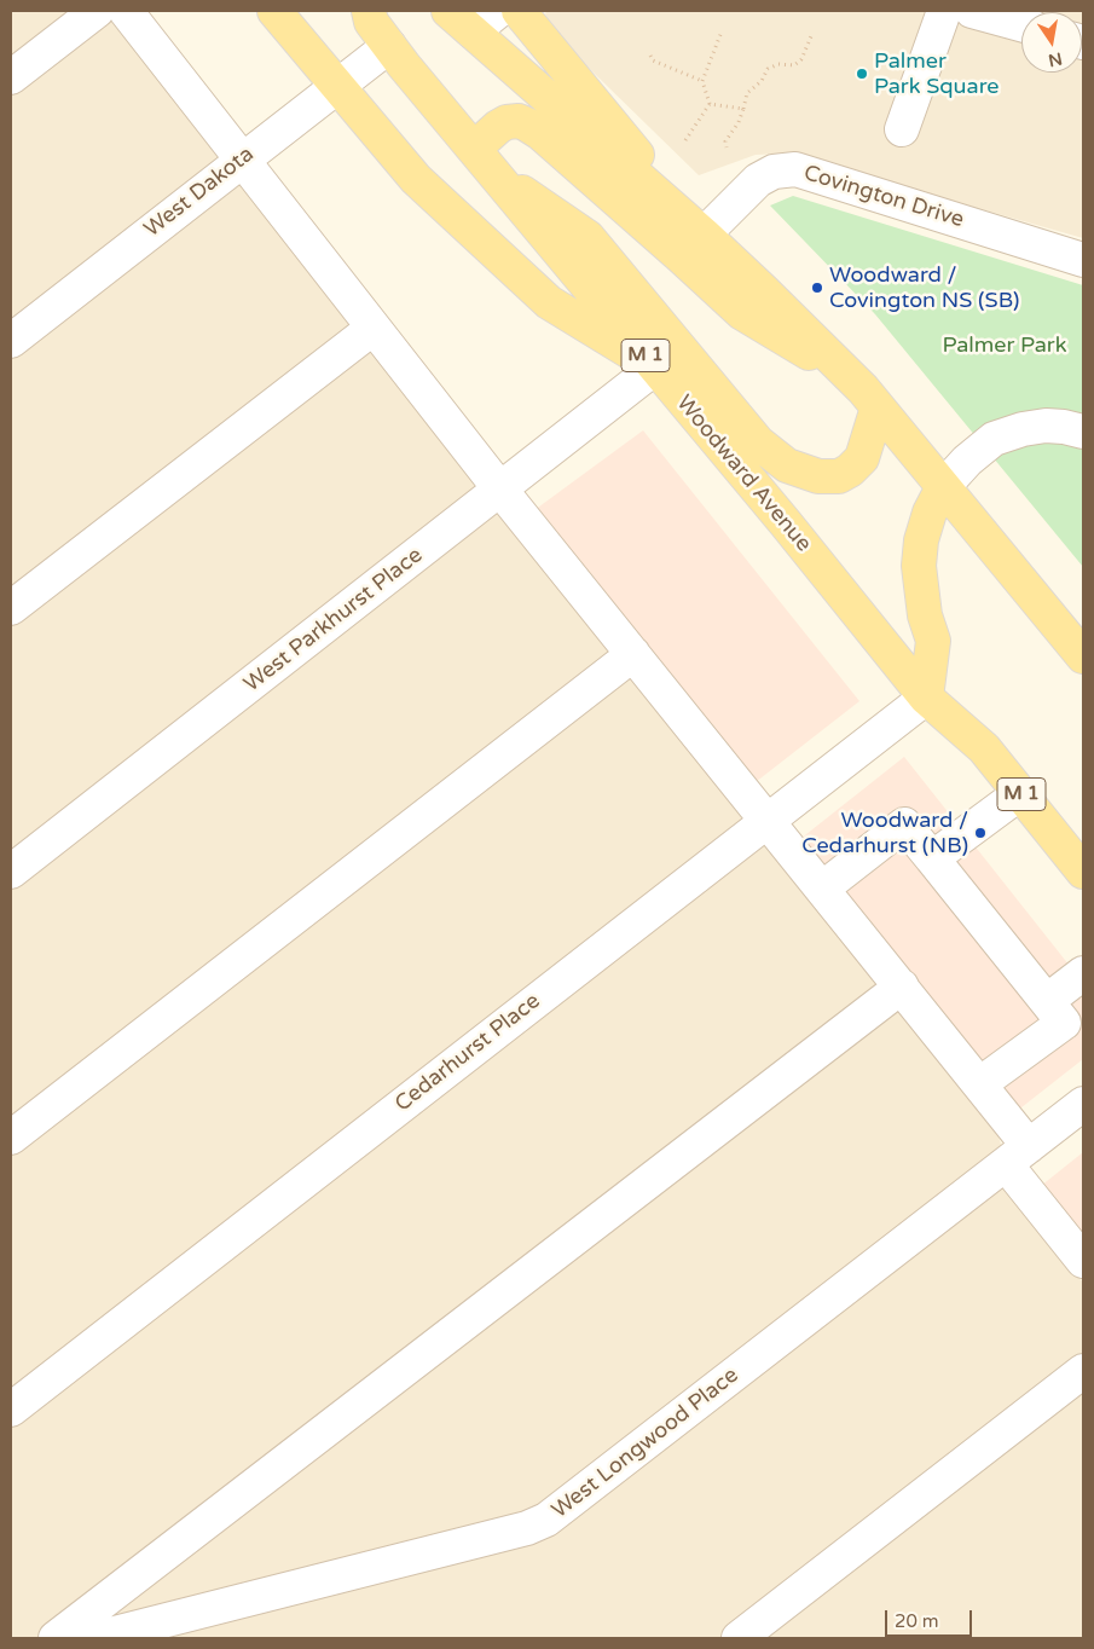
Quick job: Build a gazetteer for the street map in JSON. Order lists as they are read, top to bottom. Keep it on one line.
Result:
{"streets":{"main road":["M 1","Woodward Avenue"],"street":["West Dakota","Covington Drive","West Parkhurst Place","Cedarhurst Place","West Longwood Place"]},"crossings":[["West Dakota","Woodward Avenue"],["Woodward Avenue","West Parkhurst Place"],["Woodward Avenue","Cedarhurst Place"]],"parks":["Palmer Park"],"places":["Palmer Park Square","Woodward / Covington NS (SB)","Woodward / Cedarhurst (NB)"],"scale_bar":"20 m","north":"bottom"}
